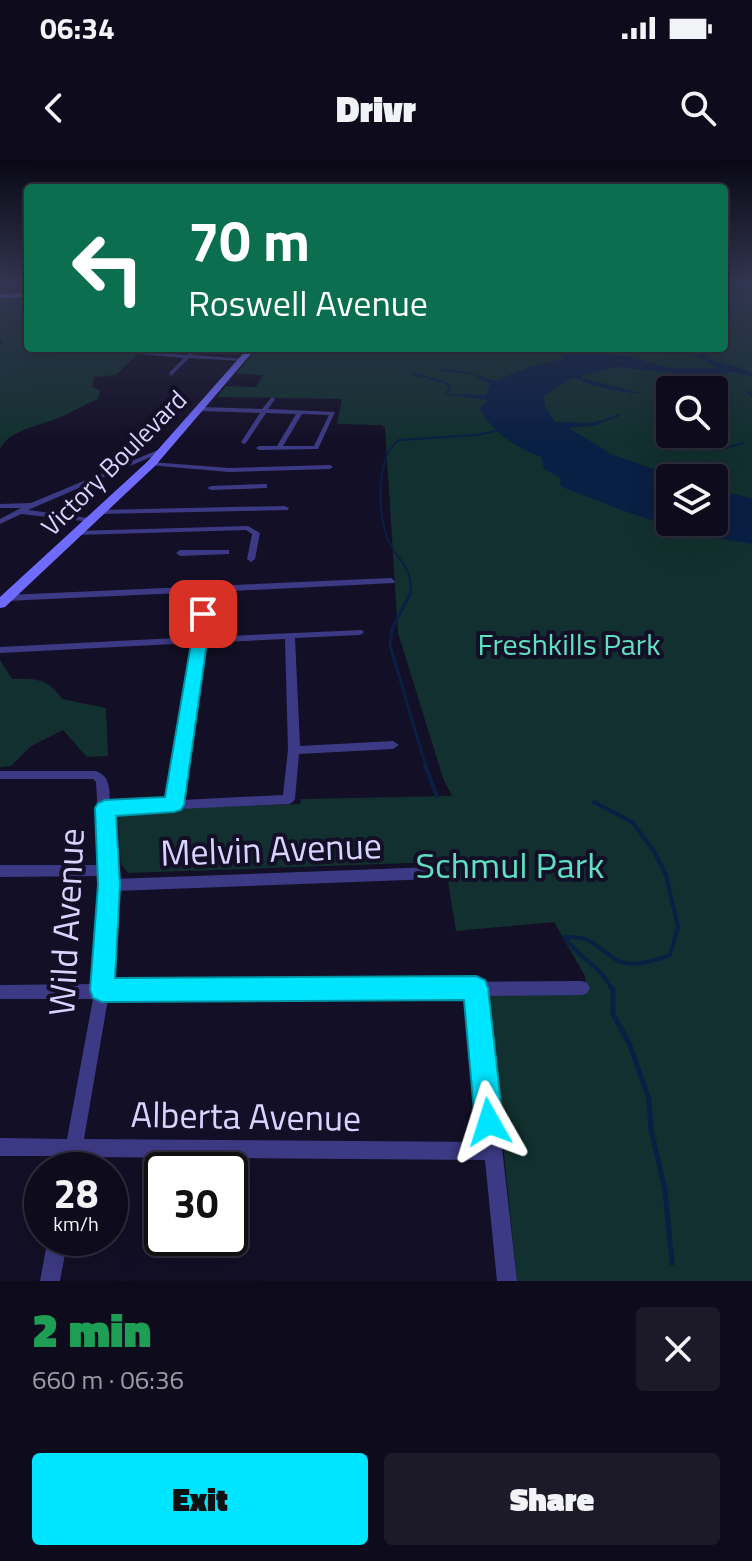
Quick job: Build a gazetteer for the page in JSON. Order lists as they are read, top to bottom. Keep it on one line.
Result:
{"streets":{"main road":["Victory Boulevard"],"street":["Melvin Avenue","Wild Avenue","Alberta Avenue"]},"crossings":[["Melvin Avenue","Wild Avenue"],["Wild Avenue","Alberta Avenue"]],"parks":["Freshkills Park","Schmul Park"],"page":{"status":"06:34","header":"Drivr","turn":["70 m","Roswell Avenue"],"speed":"28 km/h","limit":"30","heading":["2 min","660 m · 06:36"],"buttons":["Exit","Share"]}}
